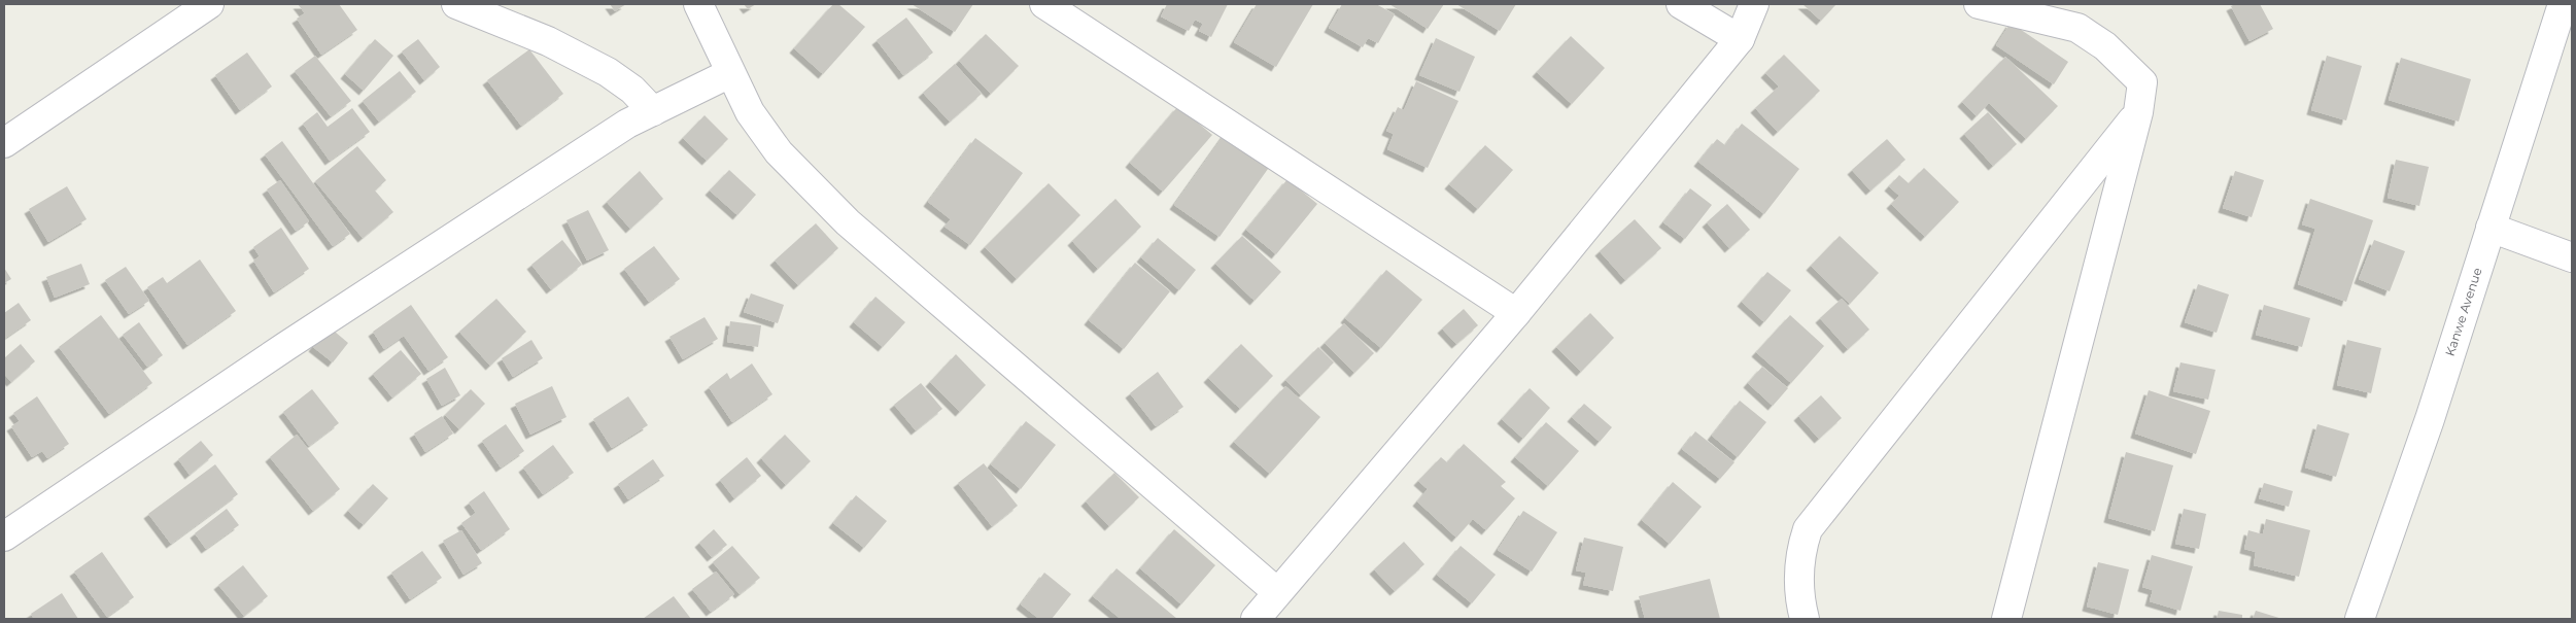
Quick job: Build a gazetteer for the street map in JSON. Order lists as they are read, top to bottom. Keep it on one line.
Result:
{"streets":{"street":["Kanwe Avenue"]}}
